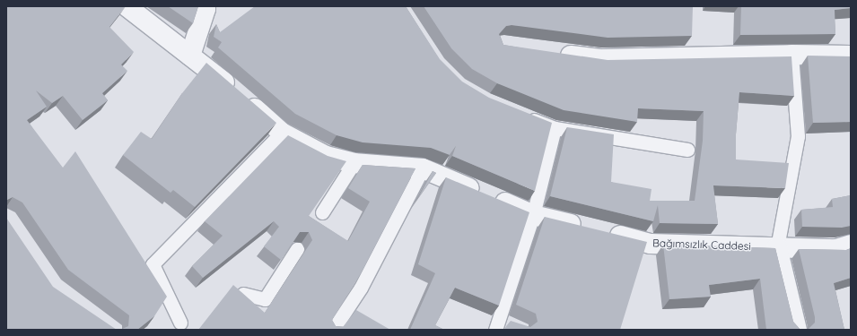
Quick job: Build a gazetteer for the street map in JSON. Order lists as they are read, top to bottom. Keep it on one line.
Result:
{"streets":{"street":["Bağımsızlık Caddesi"]}}
